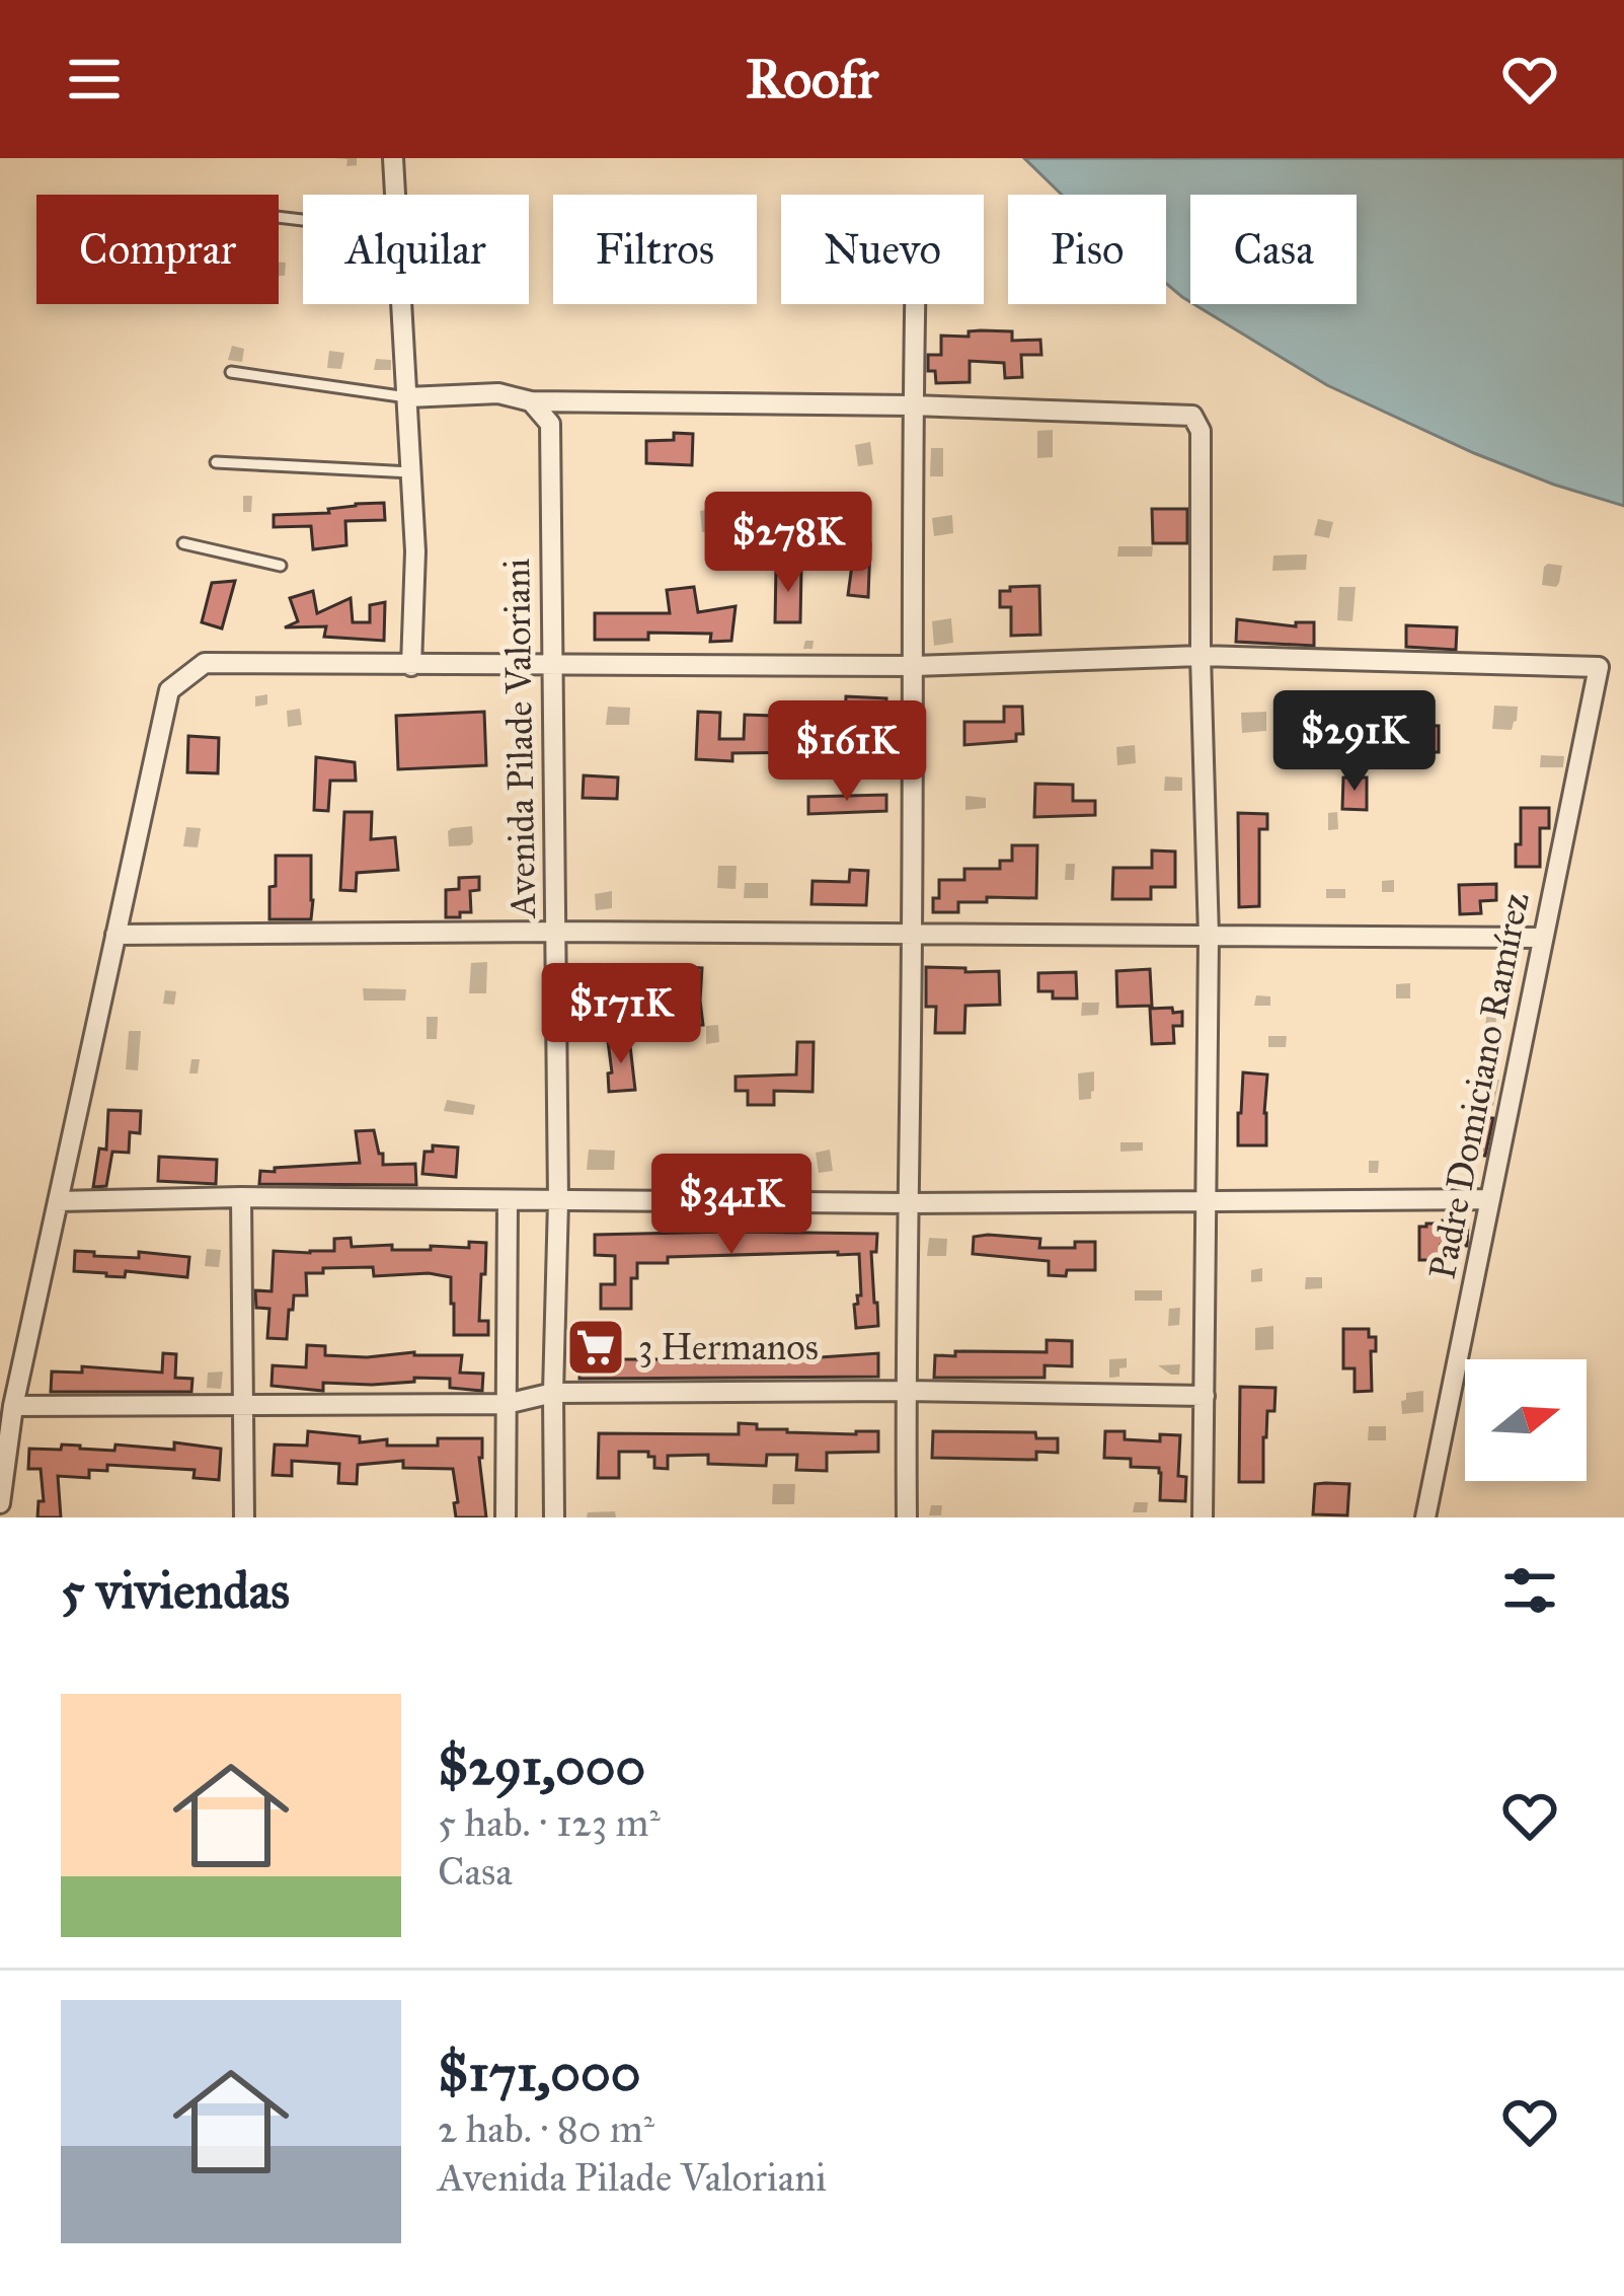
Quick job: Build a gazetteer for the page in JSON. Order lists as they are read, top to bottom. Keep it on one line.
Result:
{"streets":{"street":["Avenida Pilade Valoriani","Padre Domiciano Ramírez"]},"places":{"supermarket":["3 Hermanos"]},"north":"right","page":{"header":"Roofr","chip":["Comprar","Alquilar","Filtros","Nuevo","Piso","Casa"],"price":["$278K","$291K","$161K","$171K","$341K"],"heading":"5 viviendas","list":[{"name":"$291,000","note":"5 hab. · 123 m² · Casa"},{"name":"$171,000","note":"2 hab. · 80 m² · Avenida Pilade Valoriani"}]}}
